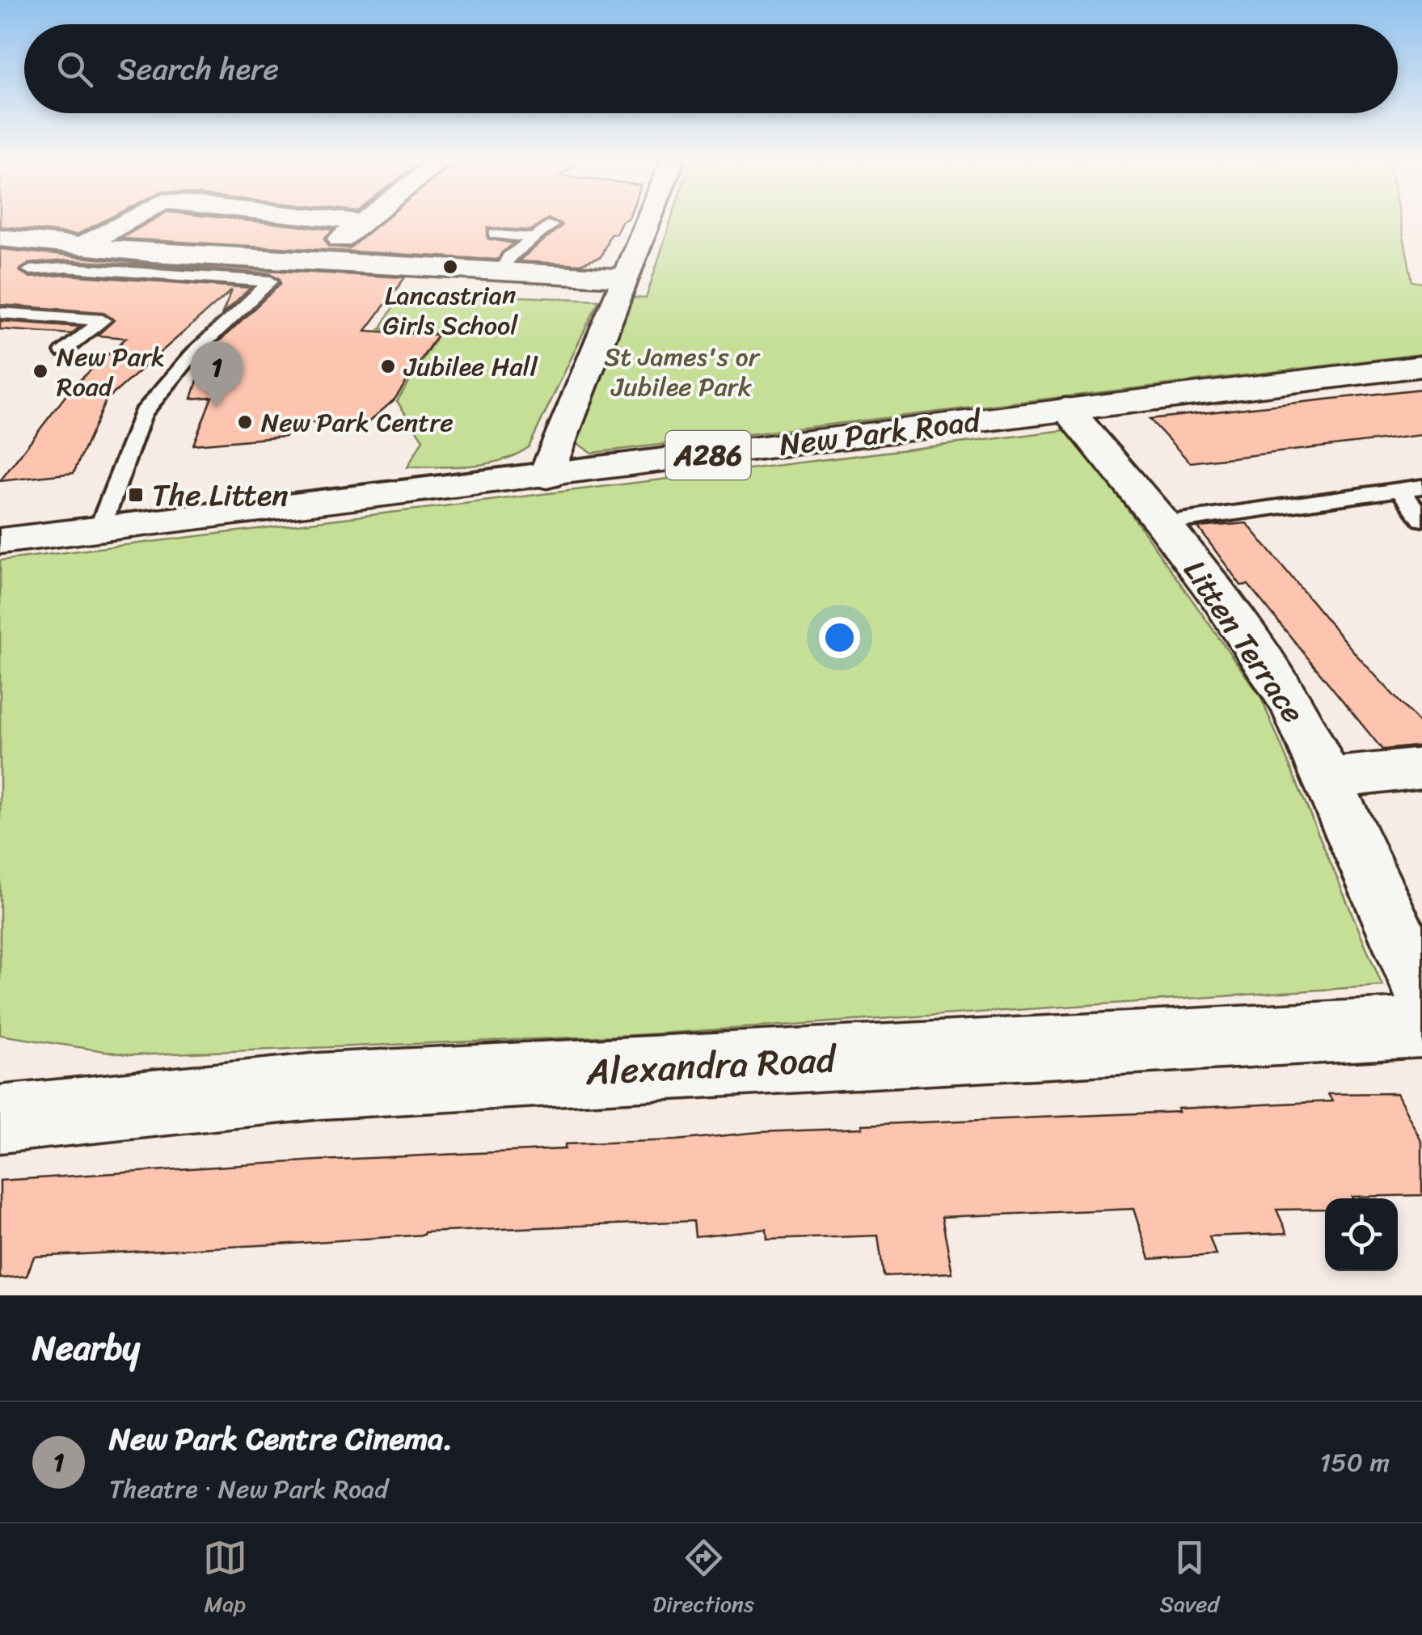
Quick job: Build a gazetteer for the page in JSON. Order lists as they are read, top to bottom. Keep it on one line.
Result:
{"streets":{"street":["New Park Road","A286","Litten Terrace","Alexandra Road"]},"crossings":[["New Park Road","Litten Terrace"]],"parks":["St James's or Jubilee Park"],"places":{"other":["Lancastrian Girls School","Jubilee Hall","New Park Road","New Park Centre"],"transit":["The Litten"]},"page":{"search":"Search here","pins":"1","heading":"Nearby","list":[{"mark":"1","name":"New Park Centre Cinema.","note":"Theatre · New Park Road","value":"150 m"}],"nav":["Map","Directions","Saved"]}}
